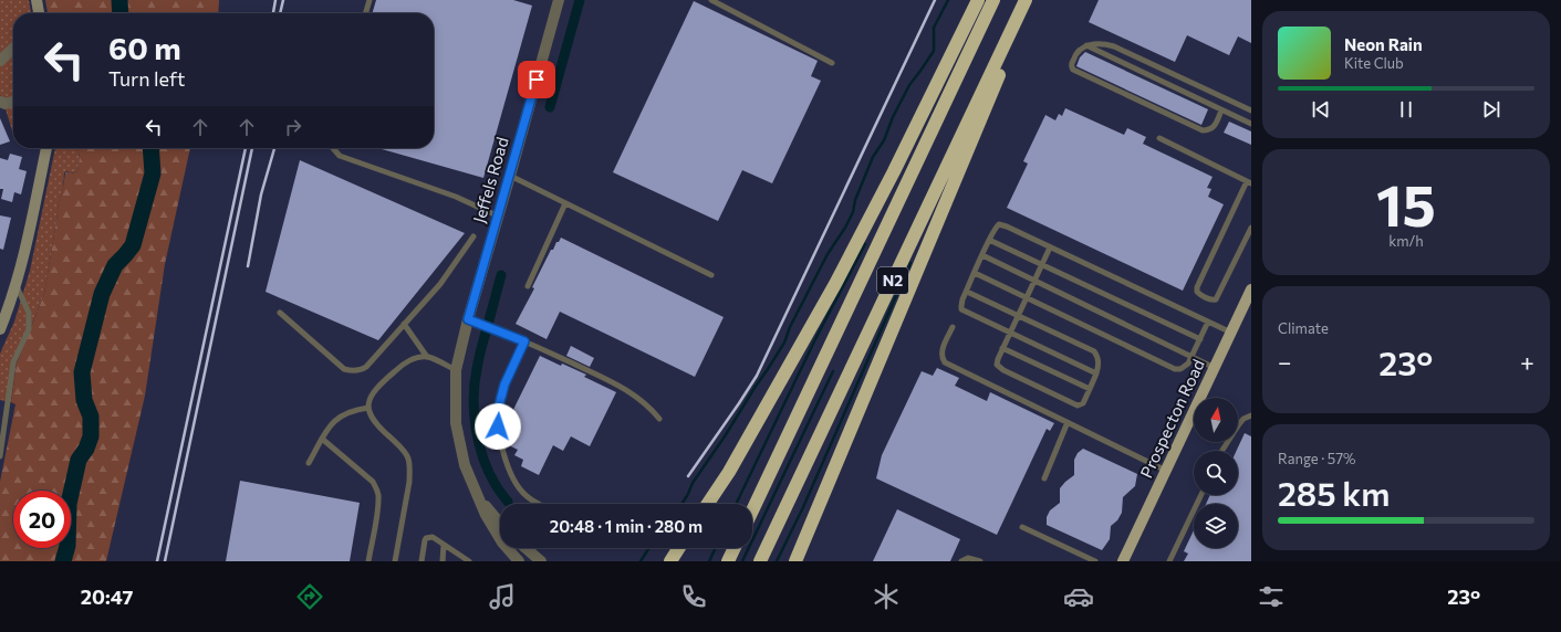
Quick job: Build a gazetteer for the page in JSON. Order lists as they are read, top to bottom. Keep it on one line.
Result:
{"streets":{"highway":["N2"],"main road":["Prospecton Road"],"street":["Jeffels Road"]},"north":"top","page":{"turn":["60 m","Turn left"],"song":["Neon Rain","Kite Club"],"tile":[["15","km/h"],"Climate",["Range · 57%","285 km"]],"heat":["−","23°","+"],"limit":"20","trip":"20:48 · 1 min · 280 m","tabs":["20:47","23°"]}}
